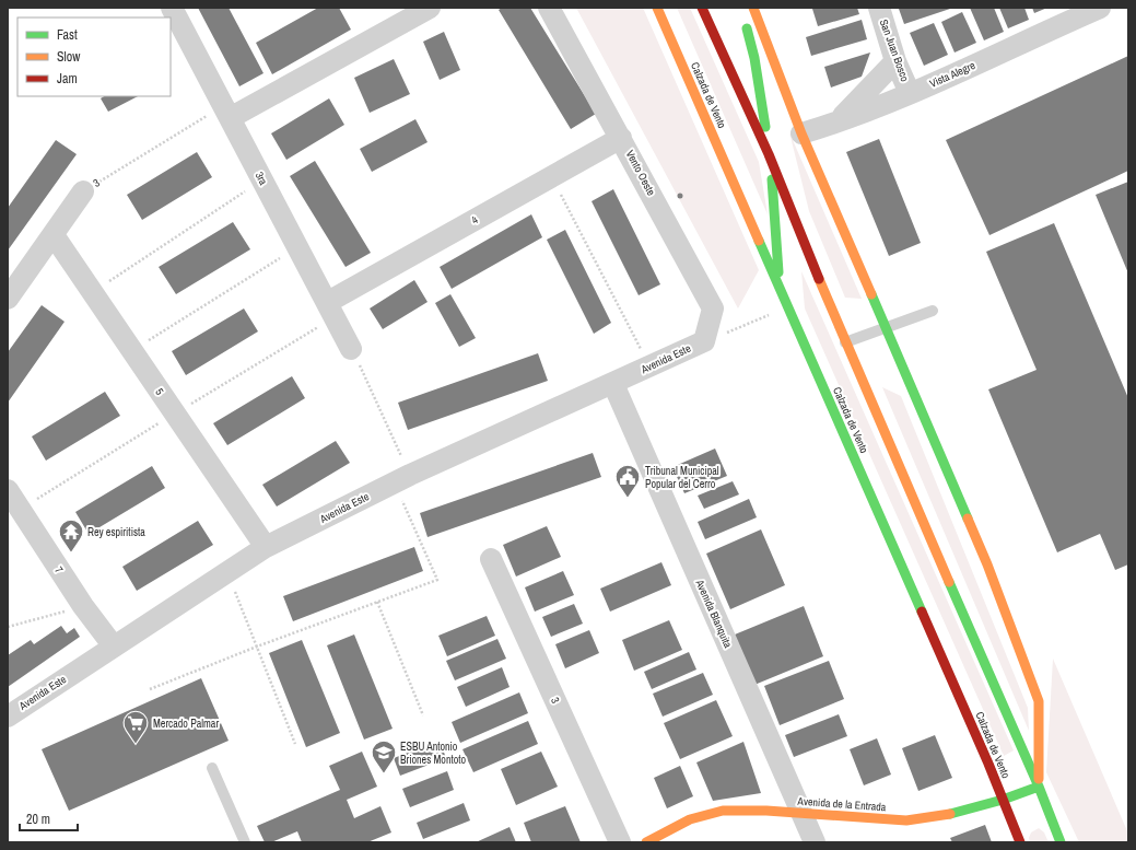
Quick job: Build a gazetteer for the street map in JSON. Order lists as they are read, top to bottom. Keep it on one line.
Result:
{"streets":{"main road":["Calzada de Vento","Avenida de la Entrada"],"street":["San Juan Bosco","Vista Alegre","Vento Oeste","3ra","3","4","Avenida Este","5","7","Avenida Blanquita"]},"crossings":[["San Juan Bosco","Vista Alegre"],["Calzada de Vento","Avenida de la Entrada"],["Vento Oeste","4"],["Vento Oeste","Avenida Este"],["3ra","3"],["3ra","4"],["3","5"],["Avenida Este","5"],["Avenida Este","7"],["Avenida Este","Avenida Blanquita"],["Avenida Blanquita","Avenida de la Entrada"]],"places":{"public building":["Tribunal Municipal Popular del Cerro"],"temple":["Rey espiritista"],"supermarket":["Mercado Palmar"],"school or university":["ESBU Antonio Briones Montoto"]},"legend":["Fast","Slow","Jam"],"scale_bar":"20 m"}
